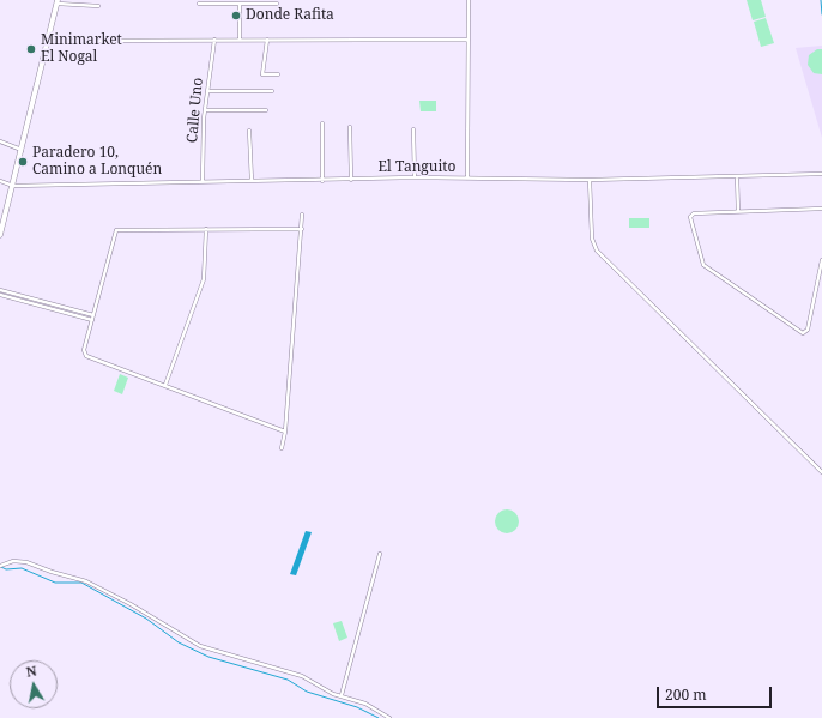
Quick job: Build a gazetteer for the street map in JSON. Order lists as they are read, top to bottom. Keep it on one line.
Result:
{"streets":{"street":["Calle Uno","El Tanguito"]},"crossings":[["Calle Uno","El Tanguito"]],"places":["Donde Rafita","Minimarket El Nogal","Paradero 10, Camino a Lonquén"],"scale_bar":"200 m","north":"top"}
